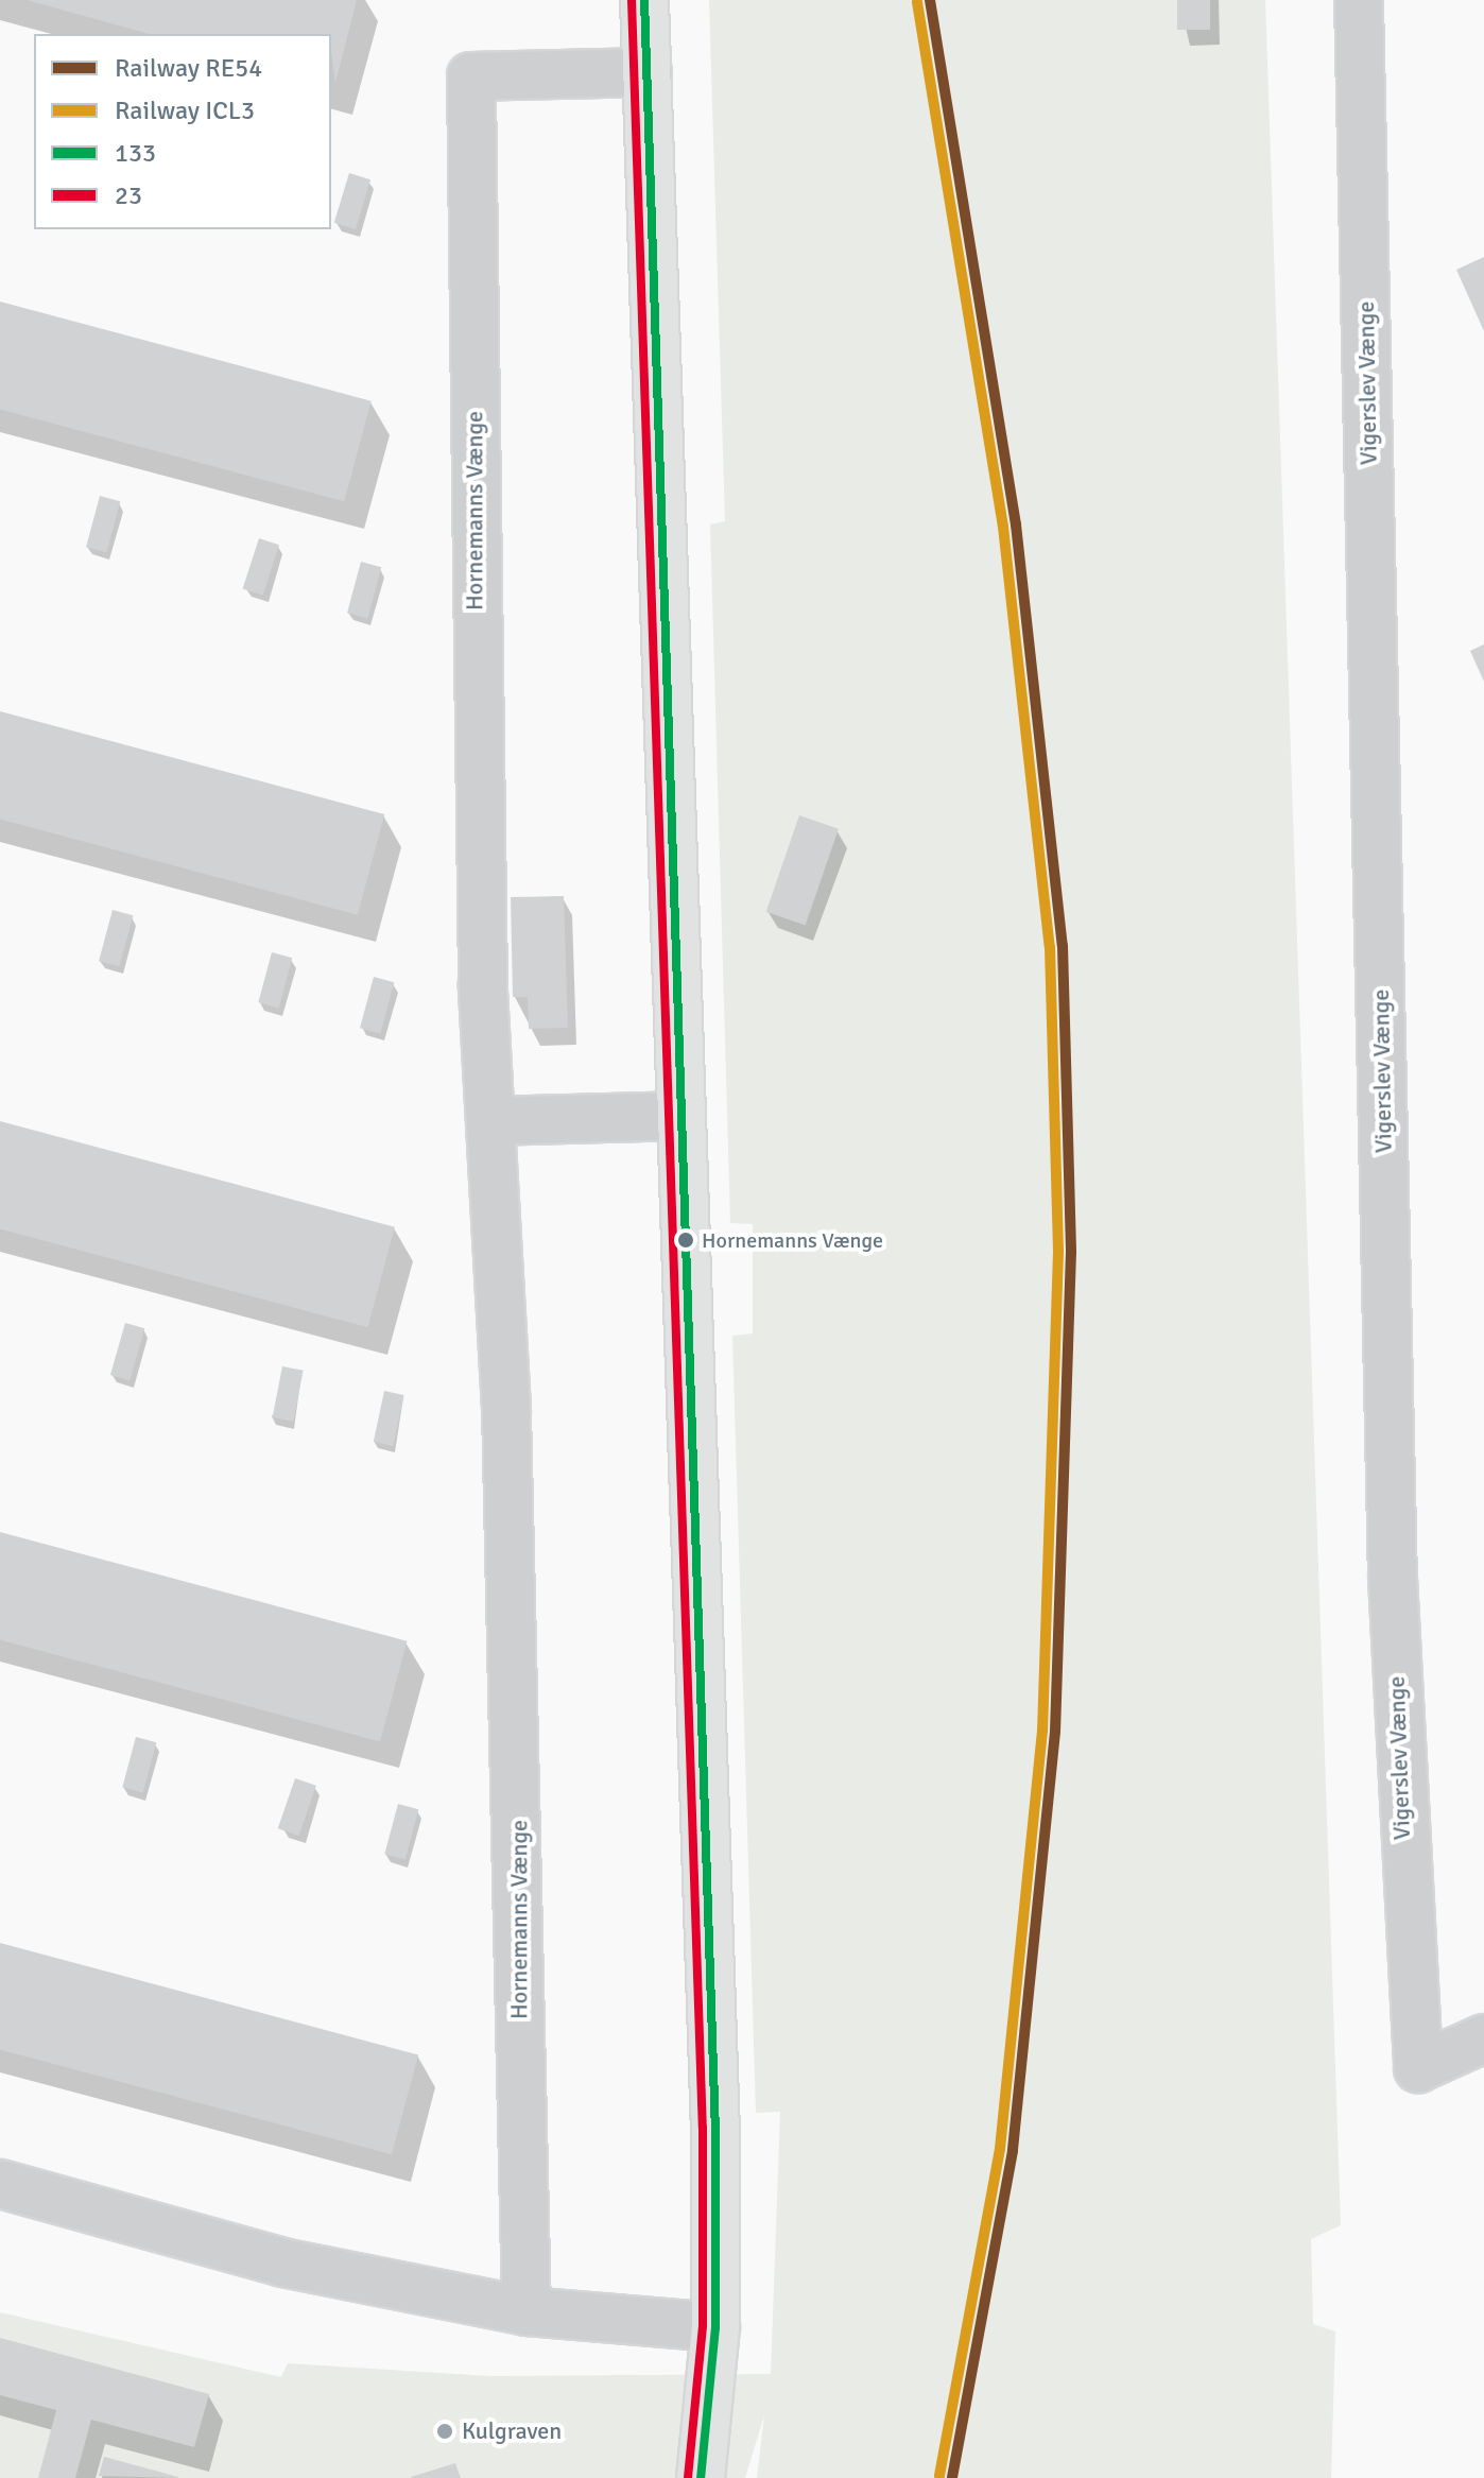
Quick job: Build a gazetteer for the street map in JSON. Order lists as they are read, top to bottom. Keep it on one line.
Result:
{"streets":{"street":["Vigerslev Vænge","Hornemanns Vænge"]},"places":["Hornemanns Vænge","Kulgraven"],"lines":["rail line RE54","transit line 133","transit line 23","rail line ICL3"],"legend":["Railway RE54","Railway ICL3","133","23"]}
